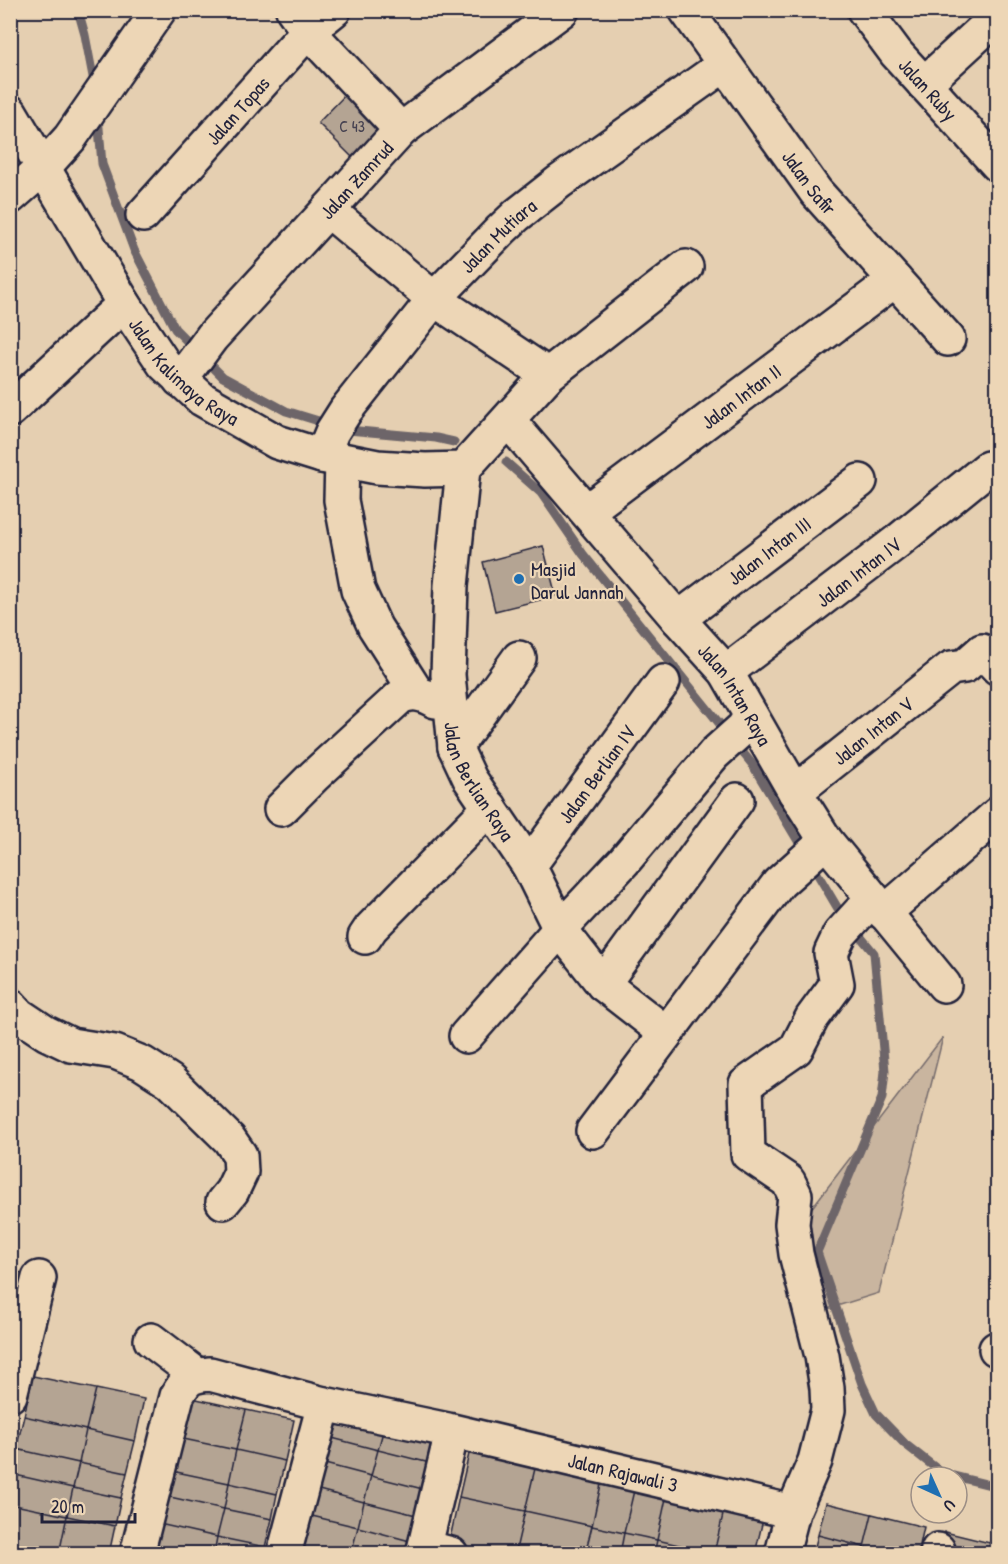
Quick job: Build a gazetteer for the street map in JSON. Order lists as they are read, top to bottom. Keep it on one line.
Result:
{"streets":{"street":["Jalan Ruby","Jalan Topas","Jalan Zamrud","Jalan Safir","Jalan Mutiara","Jalan Kalimaya Raya","Jalan Intan II","Jalan Intan III","Jalan Intan IV","Jalan Intan Raya","Jalan Intan V","Jalan Berlian IV","Jalan Berlian Raya","Jalan Rajawali 3"]},"crossings":[["Jalan Zamrud","Jalan Kalimaya Raya"],["Jalan Safir","Jalan Mutiara"],["Jalan Safir","Jalan Intan II"],["Jalan Mutiara","Jalan Kalimaya Raya"],["Jalan Kalimaya Raya","Jalan Berlian Raya"],["Jalan Intan II","Jalan Intan Raya"],["Jalan Intan III","Jalan Intan Raya"],["Jalan Intan IV","Jalan Intan Raya"],["Jalan Intan Raya","Jalan Intan V"],["Jalan Berlian IV","Jalan Berlian Raya"]],"places":["Masjid Darul Jannah"],"house_numbers":["C 43"],"scale_bar":"20 m","north":"bottom right"}
